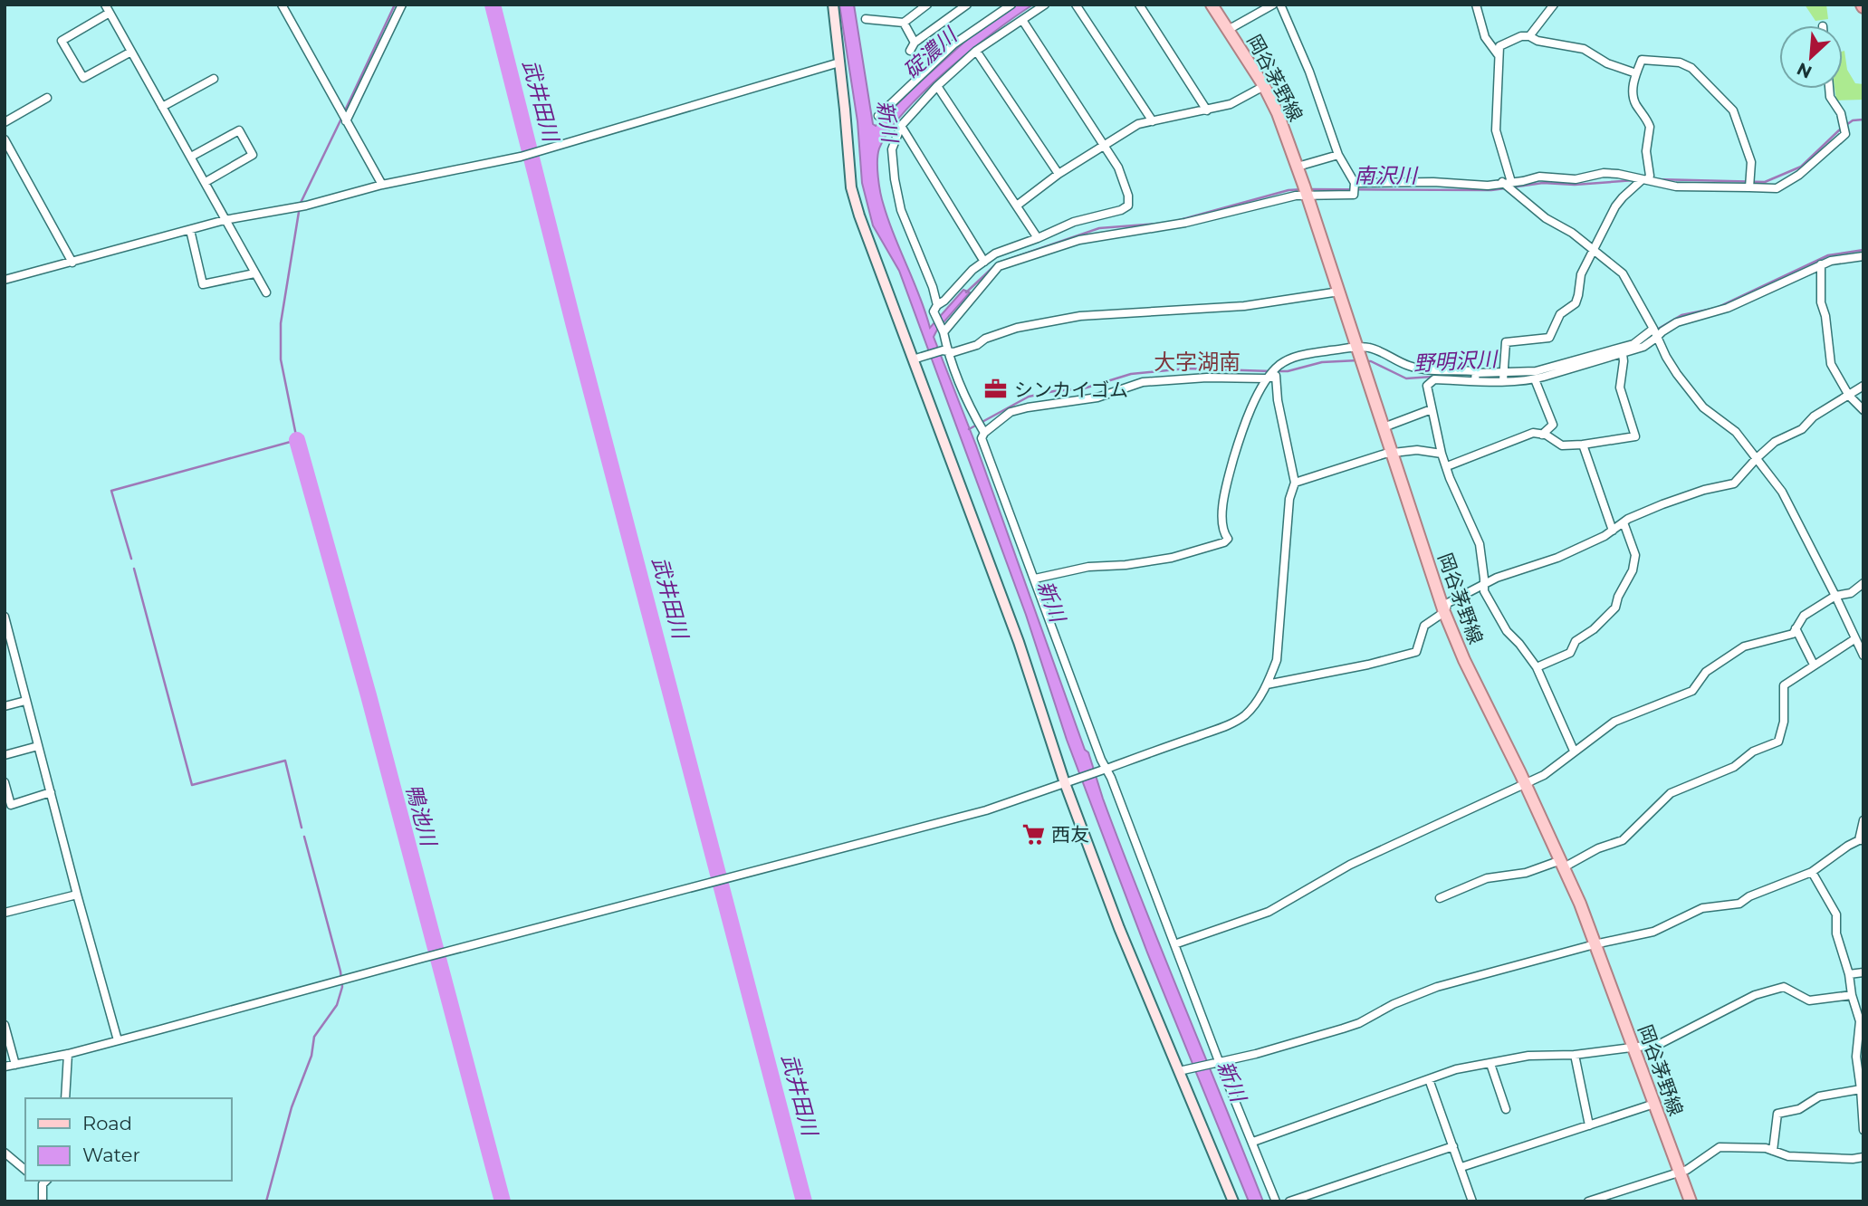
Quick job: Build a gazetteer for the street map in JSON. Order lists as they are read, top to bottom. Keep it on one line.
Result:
{"streets":{"main road":["岡谷茅野線"]},"districts":["大字湖南"],"water":["碇濃川","武井田川","新川","南沢川","野明沢川","鴨池川"],"places":{"office":["シンカイゴム"],"supermarket":["西友"]},"legend":["Road","Water"],"north":"bottom left"}
